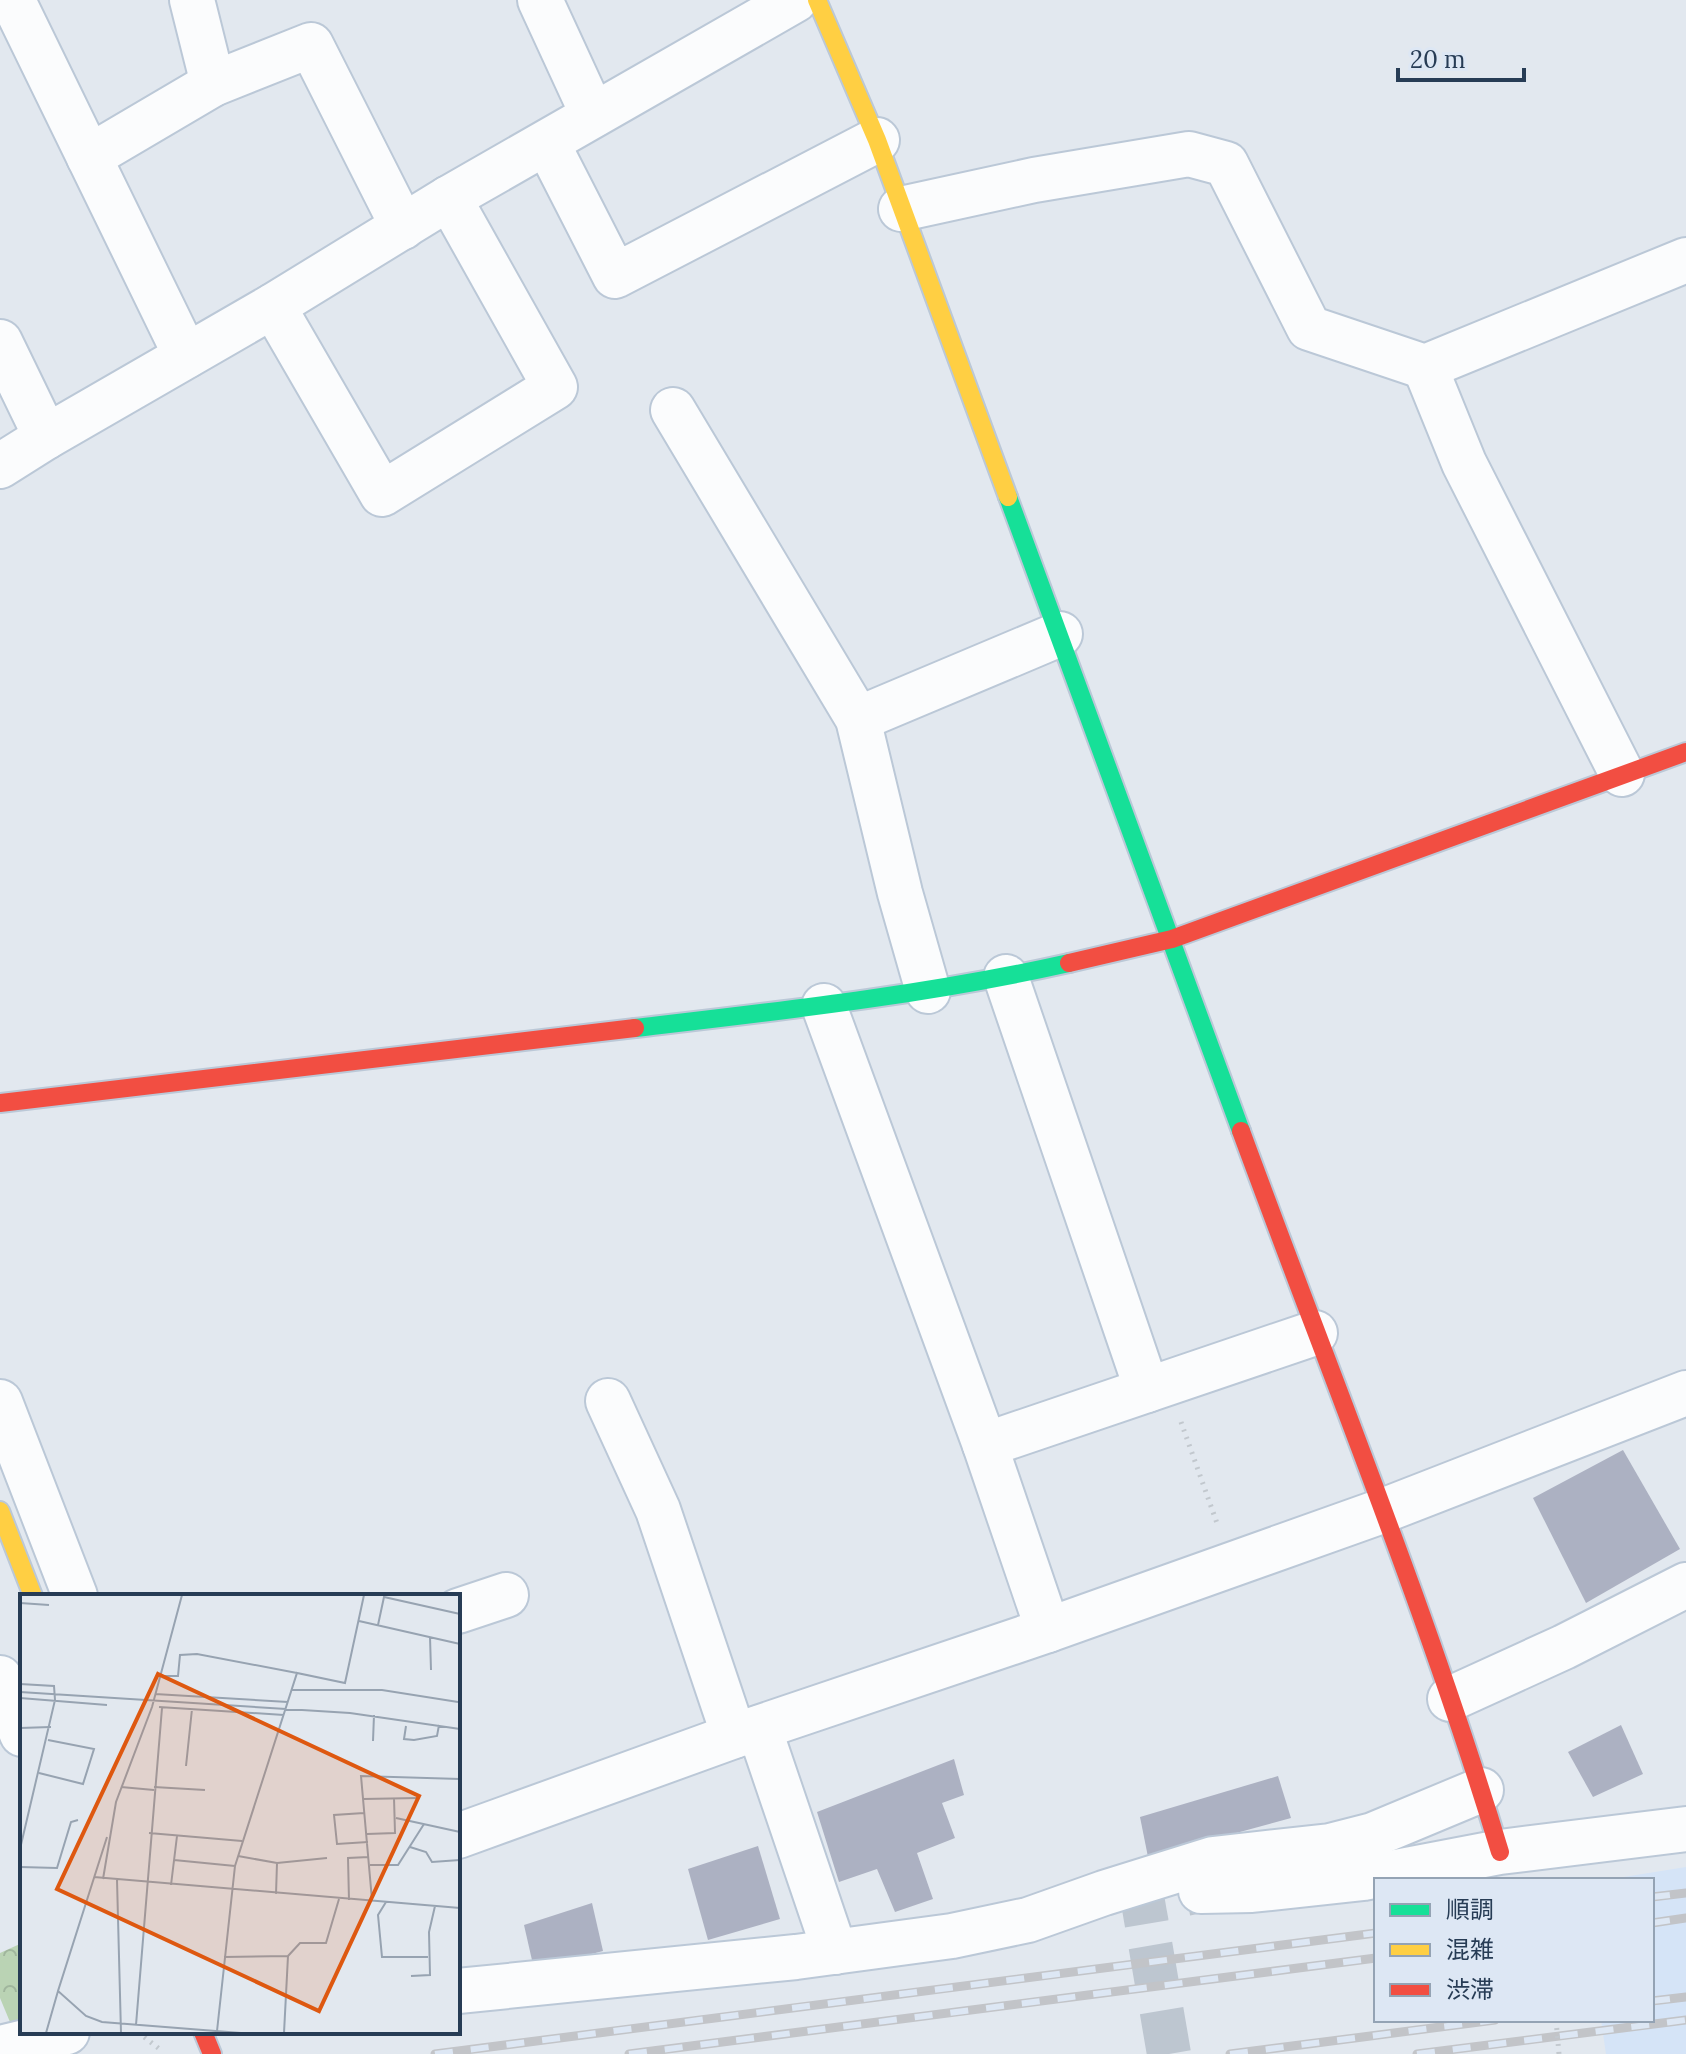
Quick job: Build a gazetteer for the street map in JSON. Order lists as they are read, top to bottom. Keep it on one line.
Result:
{"legend":["順調","混雑","渋滞"],"scale_bar":"20 m"}
